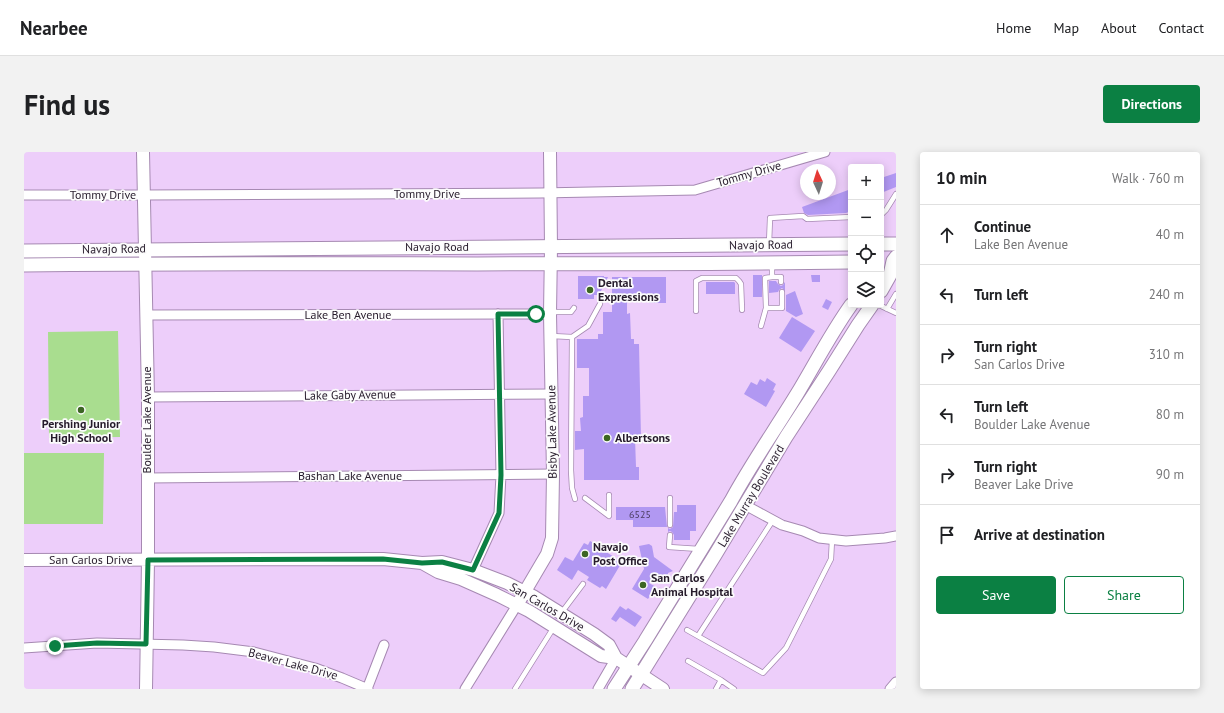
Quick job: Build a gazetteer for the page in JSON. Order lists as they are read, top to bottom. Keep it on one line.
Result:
{"streets":{"main road":["Navajo Road","Lake Murray Boulevard"],"street":["Tommy Drive","Lake Ben Avenue","Lake Gaby Avenue","Boulder Lake Avenue","Bisby Lake Avenue","Bashan Lake Avenue","San Carlos Drive","Beaver Lake Drive"]},"crossings":[["Tommy Drive","Boulder Lake Avenue"],["Tommy Drive","Bisby Lake Avenue"],["Navajo Road","Boulder Lake Avenue"],["Navajo Road","Bisby Lake Avenue"],["Lake Ben Avenue","Boulder Lake Avenue"],["Lake Ben Avenue","Bisby Lake Avenue"],["Lake Gaby Avenue","Boulder Lake Avenue"],["Lake Gaby Avenue","Bisby Lake Avenue"],["Boulder Lake Avenue","Bashan Lake Avenue"],["Boulder Lake Avenue","San Carlos Drive"],["Boulder Lake Avenue","Beaver Lake Drive"],["Bisby Lake Avenue","Bashan Lake Avenue"],["Bisby Lake Avenue","San Carlos Drive"],["Lake Murray Boulevard","San Carlos Drive"]],"places":["Dental Expressions","Pershing Junior High School","Albertsons","Navajo Post Office","San Carlos Animal Hospital"],"house_numbers":["6525"],"north":"top","page":{"header":"Nearbee","nav":["Home","Map","About","Contact"],"buttons":["Directions",["Save","Share"]],"title":"Find us","heading":["10 min","Walk · 760 m"],"map_buttons":["+","−"],"list":[["Continue","Lake Ben Avenue","40 m"],["Turn left","240 m"],["Turn right","San Carlos Drive","310 m"],["Turn left","Boulder Lake Avenue","80 m"],["Turn right","Beaver Lake Drive","90 m"],"Arrive at destination"]}}
